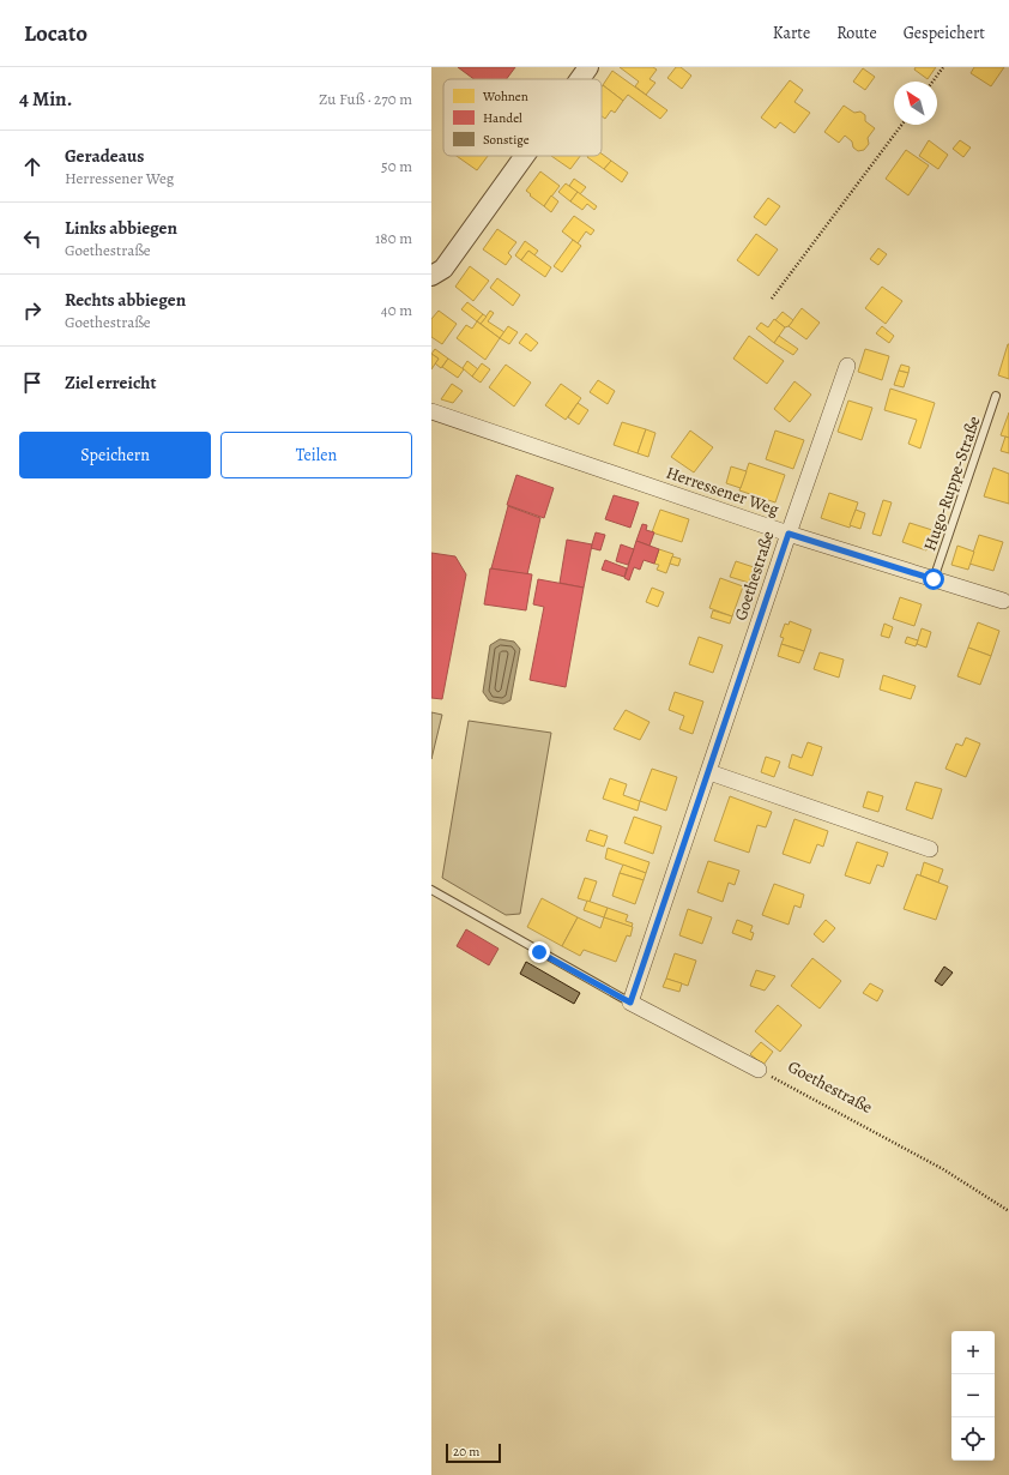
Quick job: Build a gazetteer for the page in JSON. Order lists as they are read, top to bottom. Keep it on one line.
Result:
{"streets":{"street":["Herressener Weg","Goethestraße"],"lane":["Hugo-Ruppe-Straße"]},"crossings":[["Hugo-Ruppe-Straße","Herressener Weg"],["Herressener Weg","Goethestraße"]],"legend":["Wohnen","Handel","Sonstige"],"scale_bar":"20 m","north":"top left","page":{"header":"Locato","nav":["Karte","Route","Gespeichert"],"heading":["4 Min.","Zu Fuß · 270 m"],"list":[["Geradeaus","Herressener Weg","50 m"],["Links abbiegen","Goethestraße","180 m"],["Rechts abbiegen","Goethestraße","40 m"],"Ziel erreicht"],"buttons":["Speichern","Teilen"],"map_buttons":["+","−"],"scale":"20 m"}}
